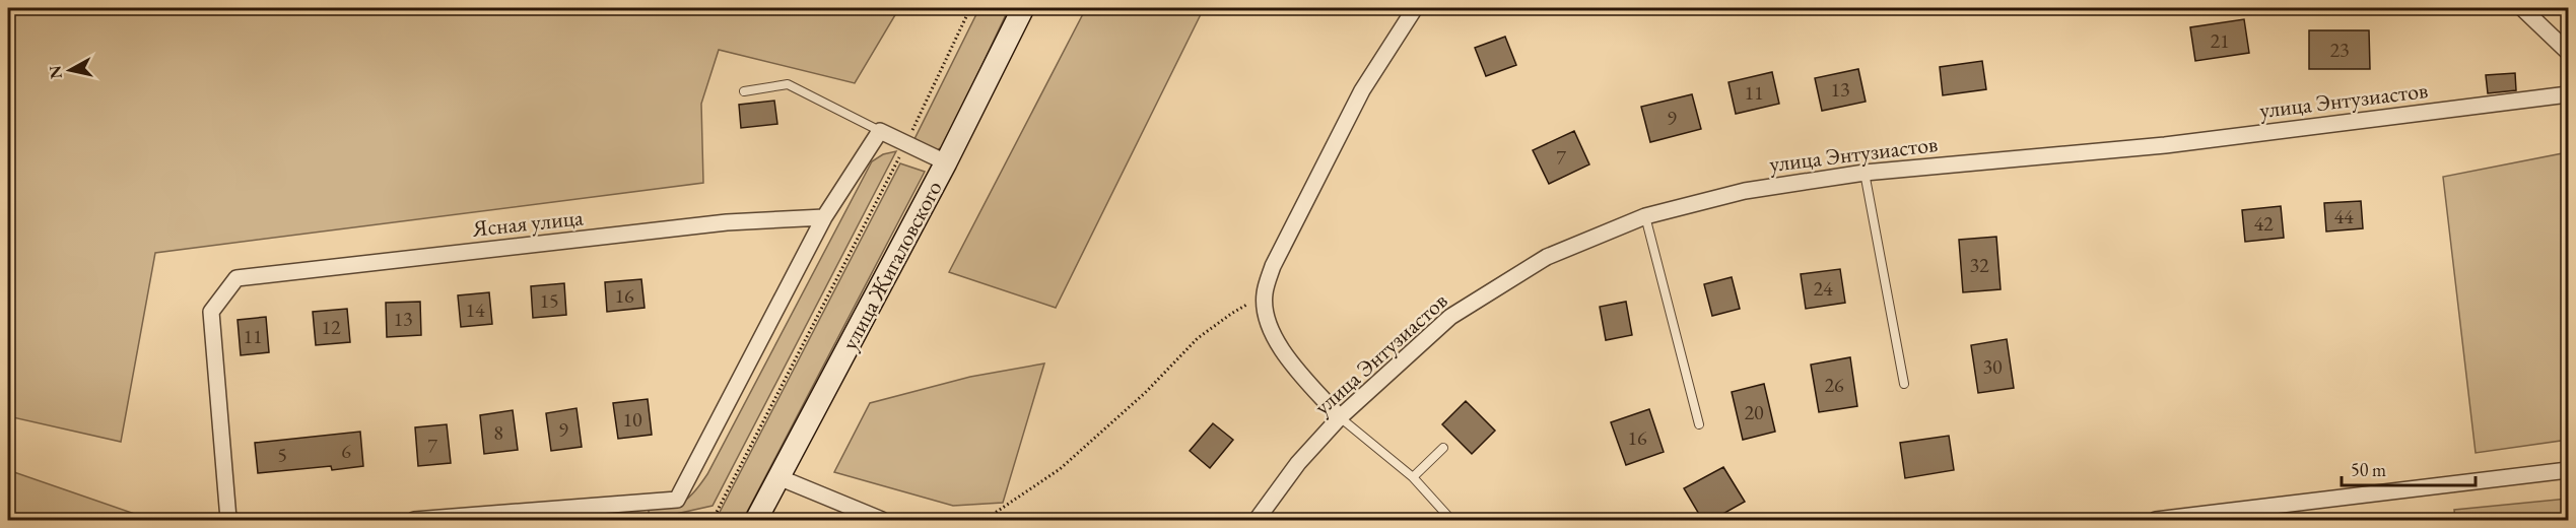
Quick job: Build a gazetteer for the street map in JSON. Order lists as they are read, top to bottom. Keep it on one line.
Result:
{"streets":{"main road":["улица Жигаловского"],"street":["улица Энтузиастов","Ясная улица"]},"house_numbers":["21","23","13","11","9","7","44","42","32","24","16","15","14","13","12","11","30","26","20","10","9","8","16","7","6","5"],"scale_bar":"50 m","north":"left"}
